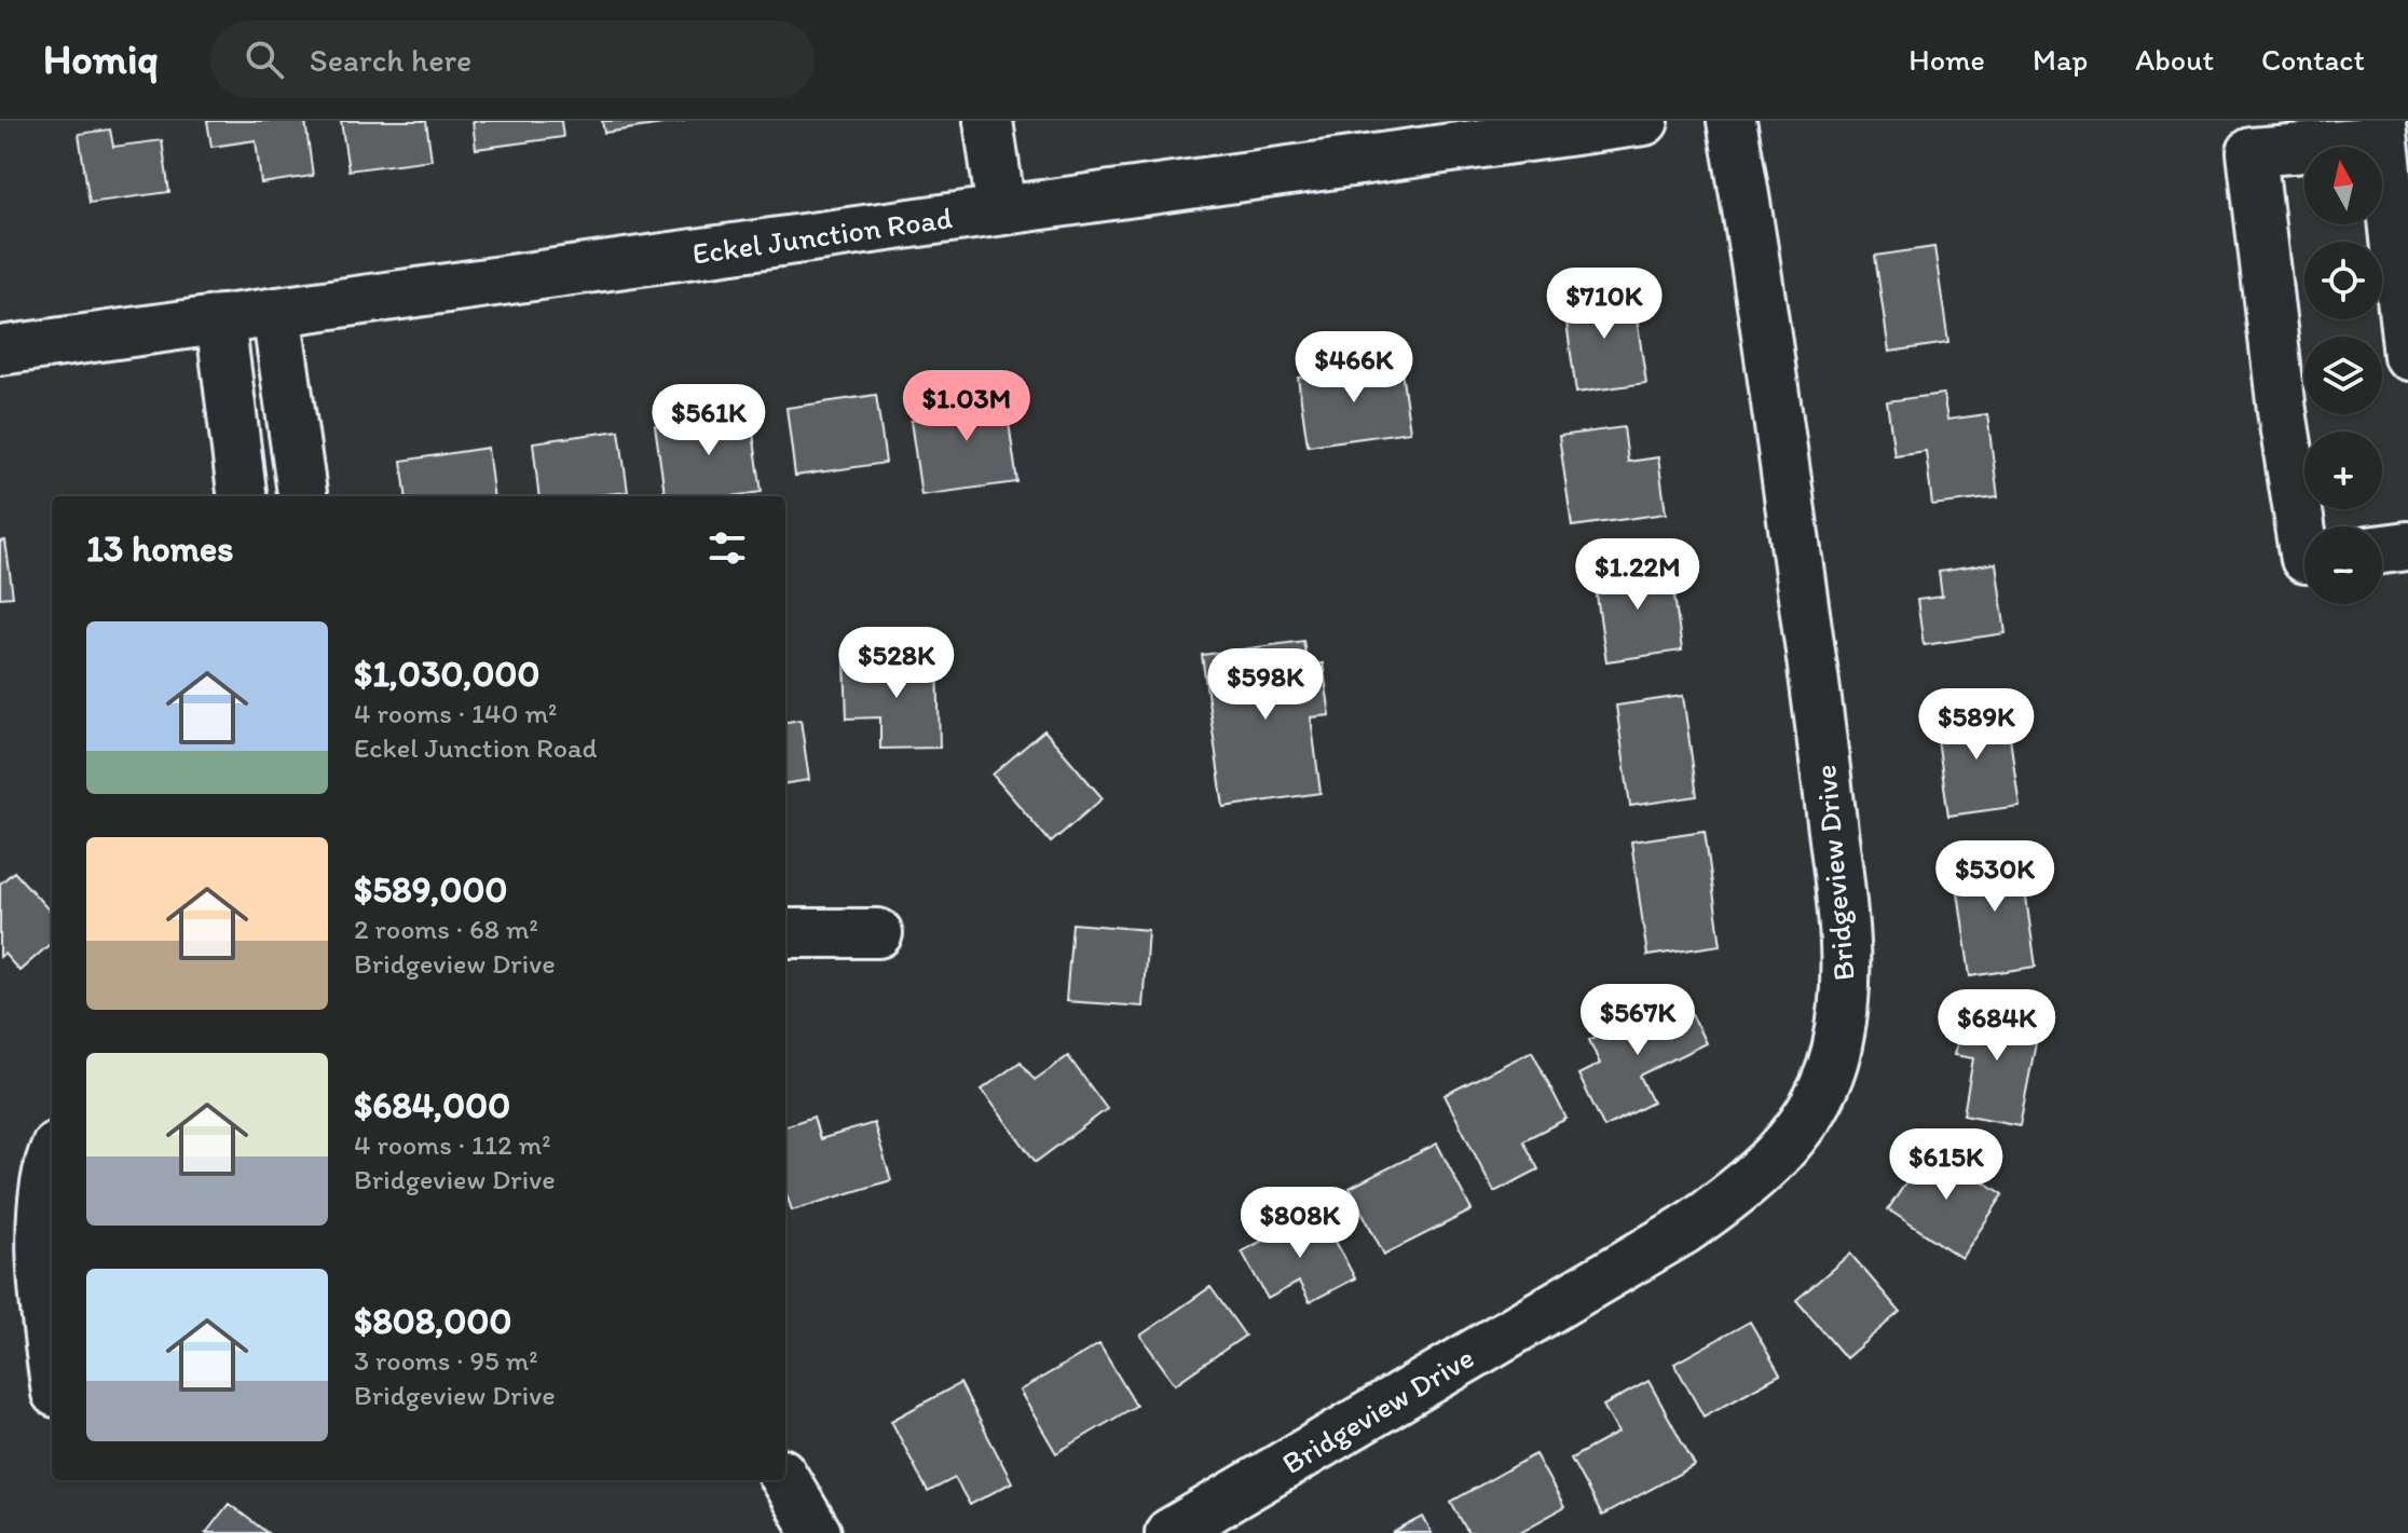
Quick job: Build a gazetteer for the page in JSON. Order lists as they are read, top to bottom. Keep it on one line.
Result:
{"streets":{"street":["Eckel Junction Road","Bridgeview Drive"]},"north":"top","page":{"header":"Homiq","search":"Search here","nav":["Home","Map","About","Contact"],"map_buttons":["+","−"],"price":["$710K","$466K","$1.03M","$561K","$1.22M","$528K","$598K","$589K","$530K","$567K","$684K","$615K","$808K"],"heading":"13 homes","list":[{"name":"$1,030,000","note":"4 rooms · 140 m² · Eckel Junction Road"},{"name":"$589,000","note":"2 rooms · 68 m² · Bridgeview Drive"},{"name":"$684,000","note":"4 rooms · 112 m² · Bridgeview Drive"},{"name":"$808,000","note":"3 rooms · 95 m² · Bridgeview Drive"}]}}
